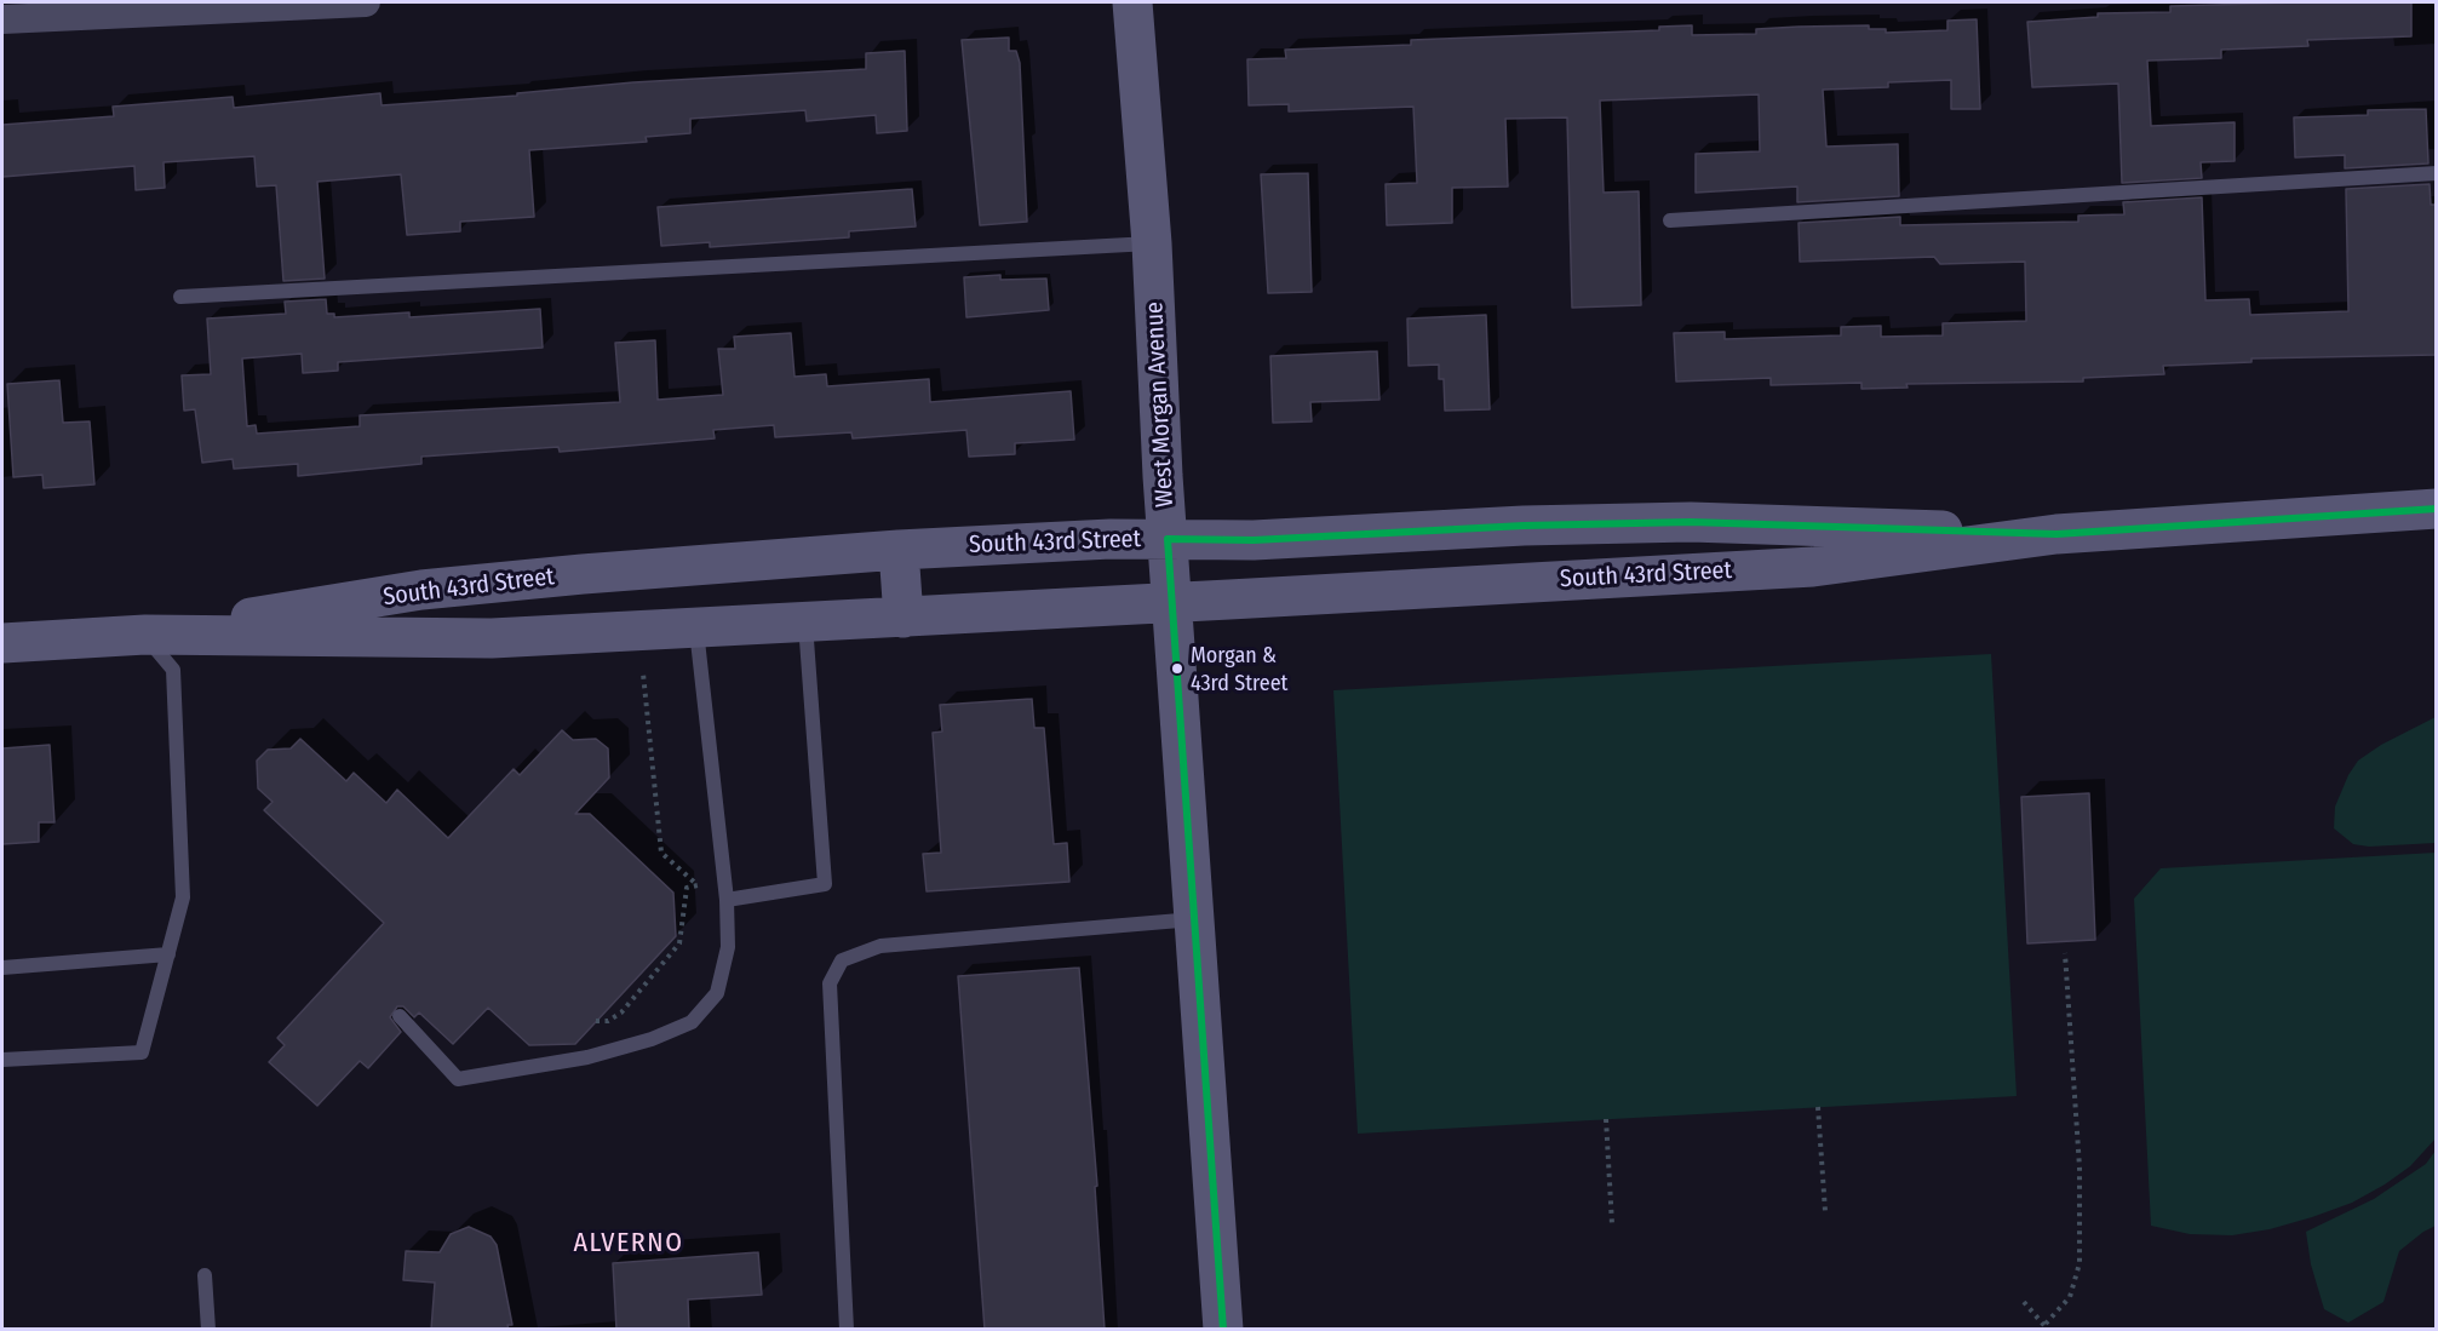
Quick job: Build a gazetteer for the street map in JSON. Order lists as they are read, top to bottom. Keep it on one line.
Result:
{"streets":{"main road":["West Morgan Avenue","South 43rd Street"]},"crossings":[["West Morgan Avenue","South 43rd Street"]],"districts":["ALVERNO"],"places":["Morgan & 43rd Street"]}
